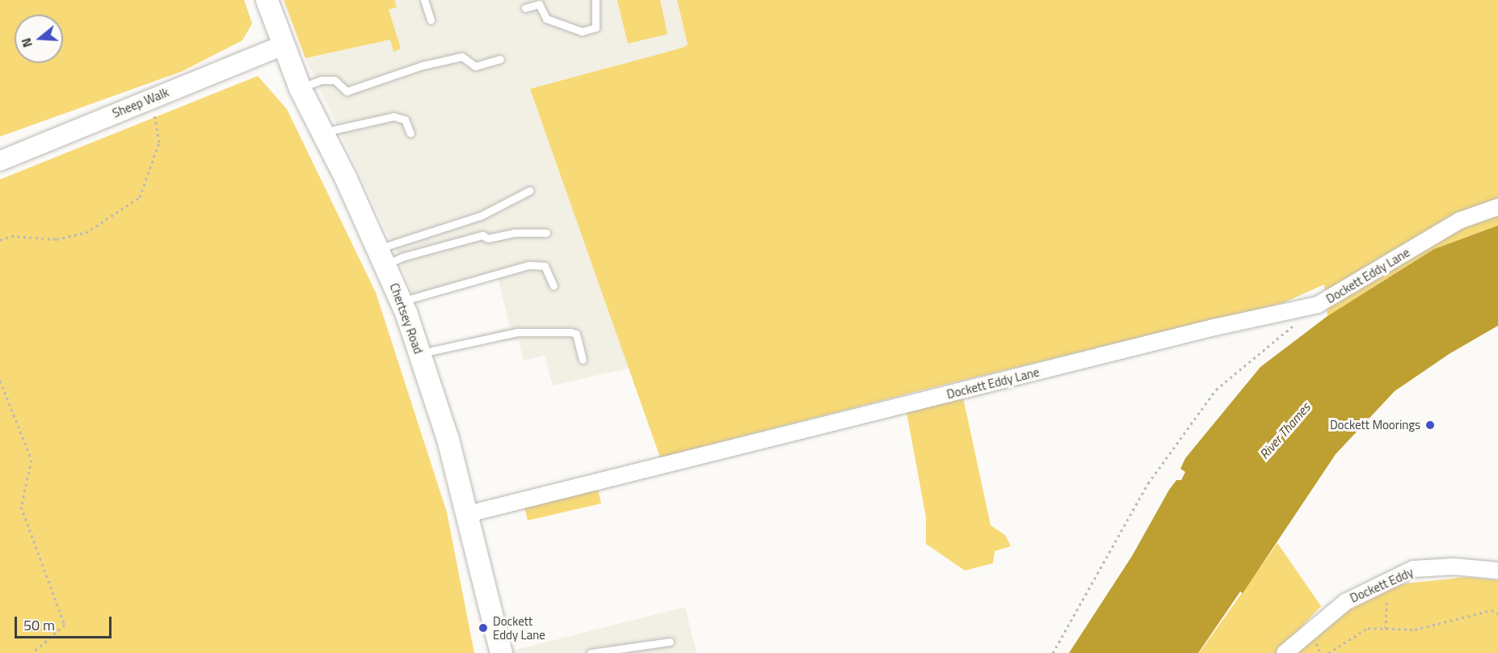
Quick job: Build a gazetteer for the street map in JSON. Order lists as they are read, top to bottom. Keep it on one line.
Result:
{"streets":{"main road":["Chertsey Road"],"street":["Sheep Walk","Dockett Eddy Lane","Dockett Eddy"]},"crossings":[["Sheep Walk","Chertsey Road"],["Dockett Eddy Lane","Chertsey Road"]],"water":["River Thames"],"places":["Dockett Moorings","Dockett Eddy Lane"],"scale_bar":"50 m","north":"left"}
